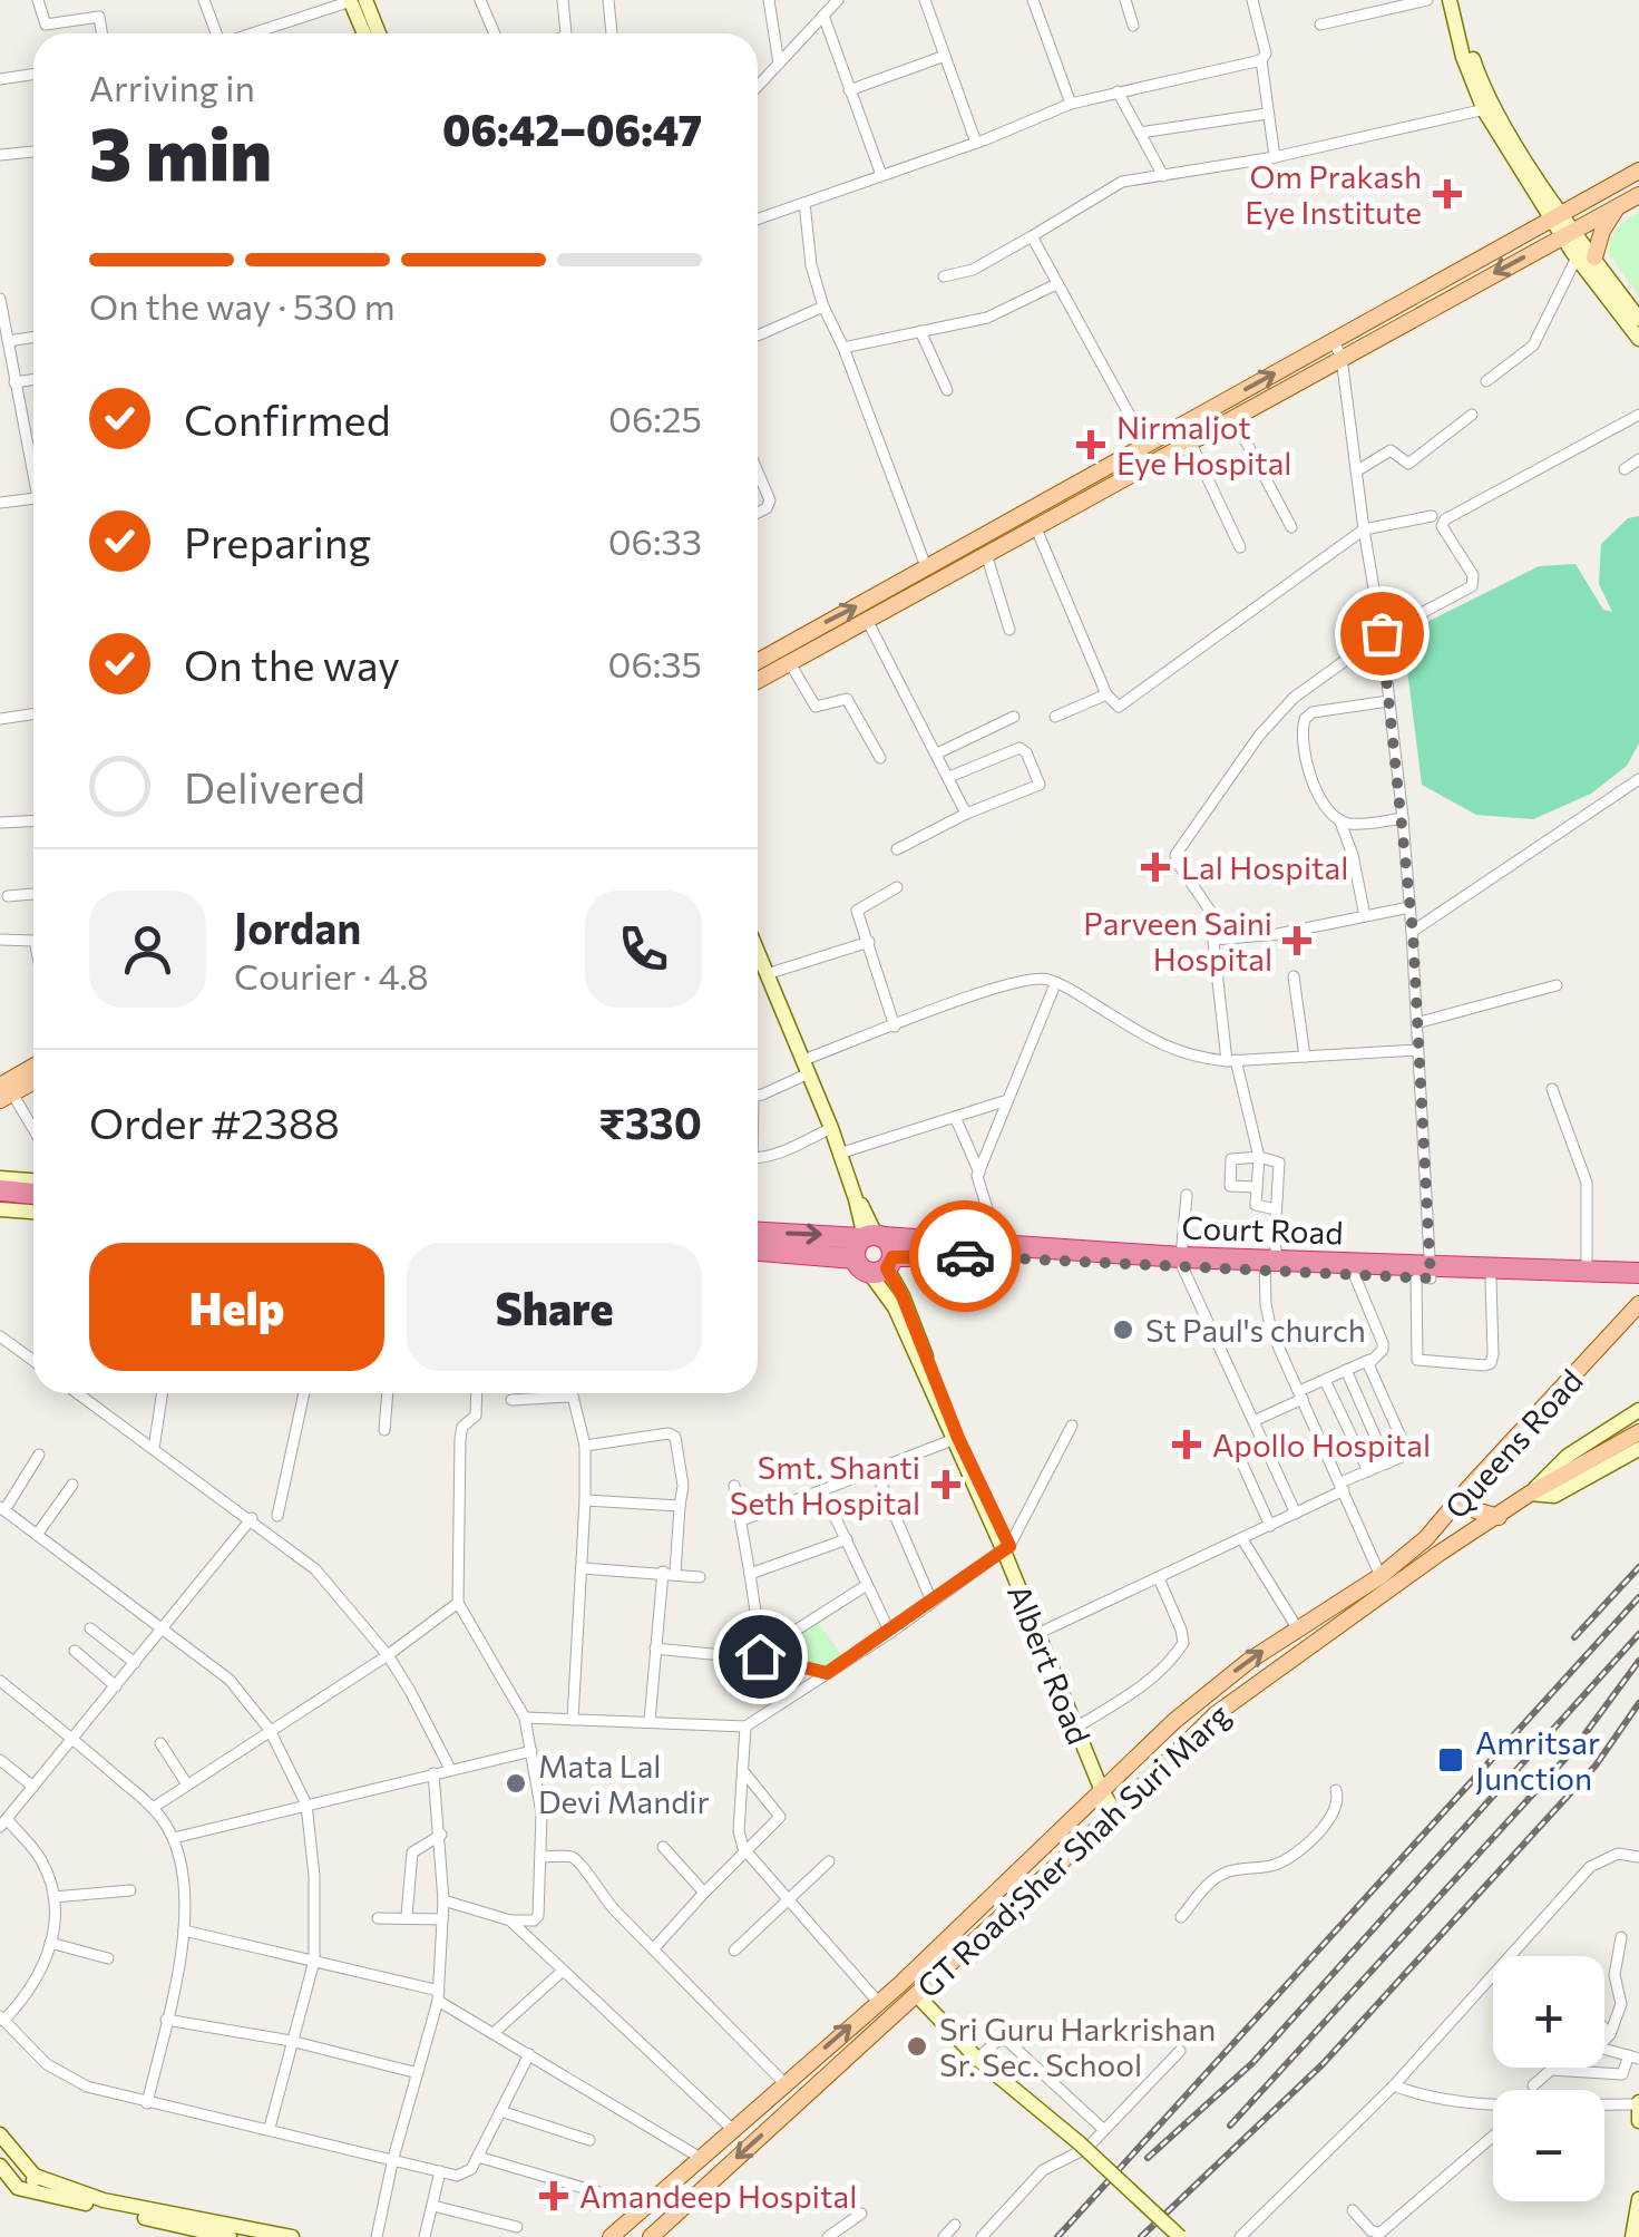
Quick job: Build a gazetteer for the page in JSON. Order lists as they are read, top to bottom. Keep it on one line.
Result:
{"streets":{"highway":["Court Road"],"main road":["Queens Road","Albert Road","GT Road;Sher Shah Suri Marg"]},"crossings":[["Court Road","Albert Road"],["Queens Road","GT Road;Sher Shah Suri Marg"],["Albert Road","GT Road;Sher Shah Suri Marg"]],"places":{"health":["Om Prakash Eye Institute","Nirmaljot Eye Hospital","Lal Hospital","Parveen Saini Hospital","Apollo Hospital","Smt. Shanti Seth Hospital","Amandeep Hospital"],"other":["St Paul's church","Mata Lal Devi Mandir","Sri Guru Harkrishan Sr. Sec. School"],"transit":["Amritsar Junction"]},"page":{"heading":["3 min","Arriving in","06:42–06:47"],"panel":["Jordan","Courier · 4.8","Order #2388","₹330"],"bar":"On the way · 530 m","list":[["Confirmed","06:25"],["Preparing","06:33"],["On the way","06:35"],"Delivered"],"buttons":["Help","Share"],"map_buttons":["+","−"]}}
